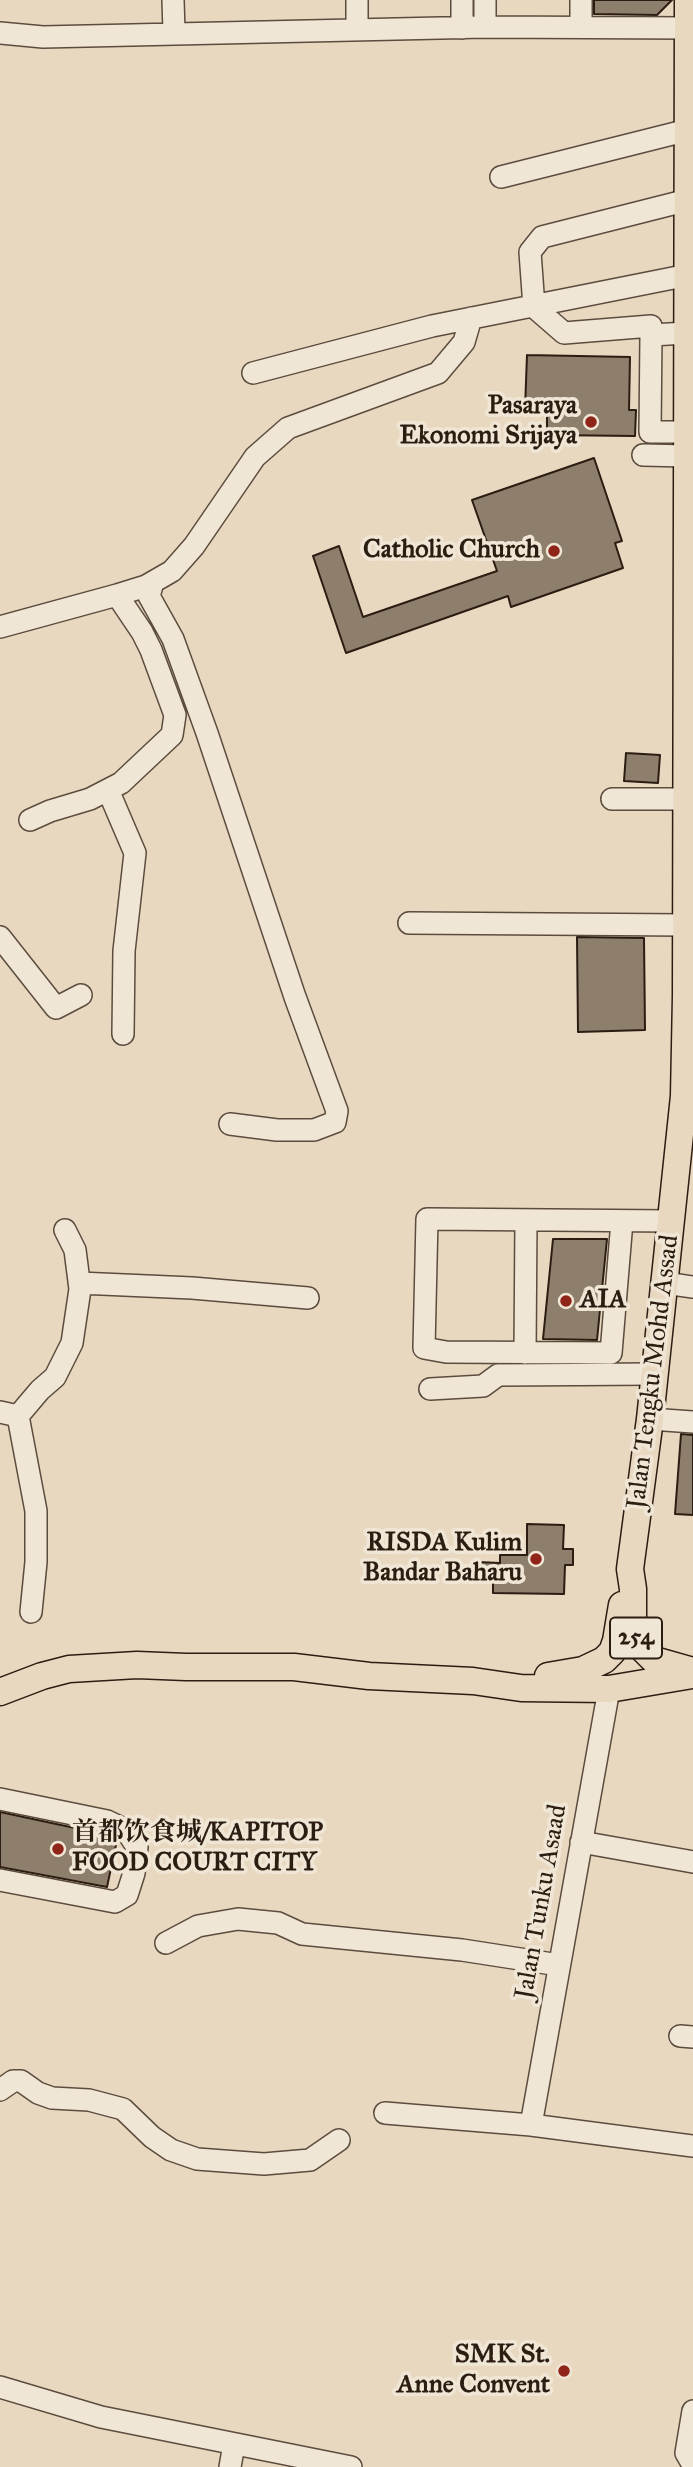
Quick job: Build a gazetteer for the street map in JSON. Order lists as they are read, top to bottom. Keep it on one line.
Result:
{"streets":{"main road":["Jalan Tengku Mohd Assad","254"],"street":["Jalan Tunku Asaad"]},"places":["Pasaraya Ekonomi Srijaya","Catholic Church","AIA","RISDA Kulim Bandar Baharu","首都饮食城/KAPITOP FOOD COURT CITY","SMK St. Anne Convent"]}
